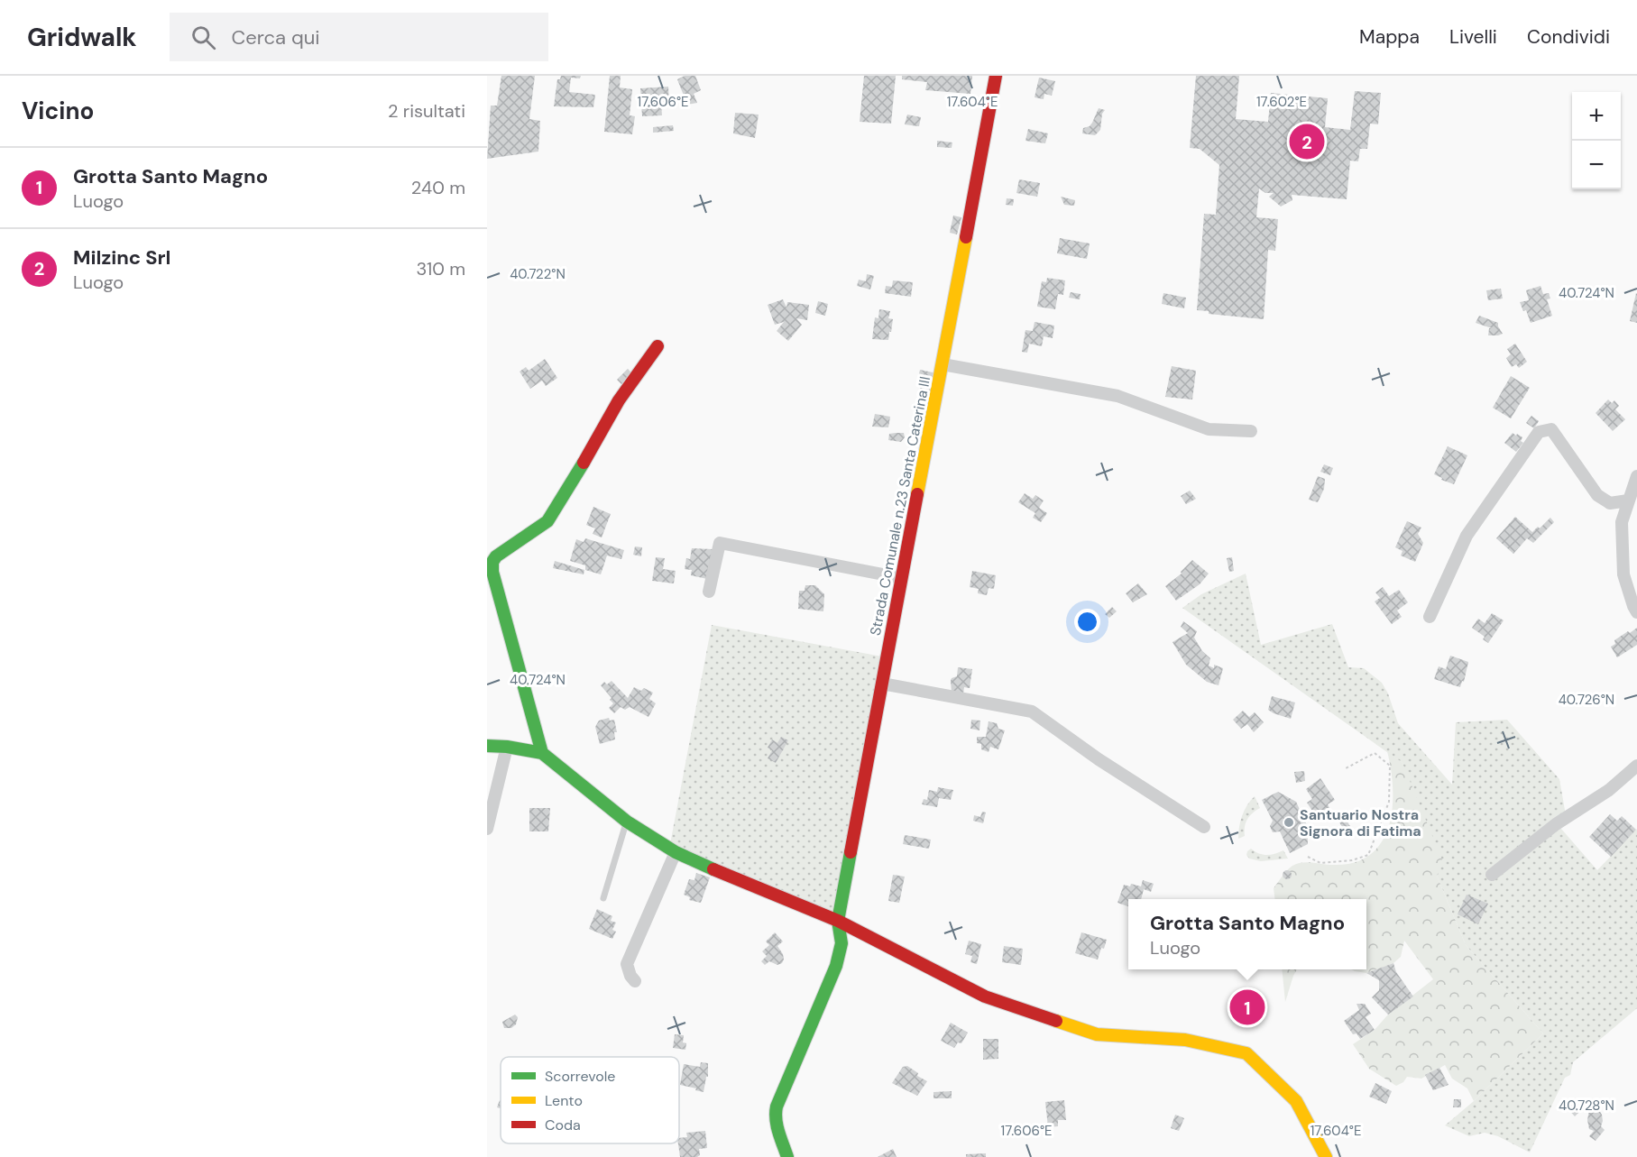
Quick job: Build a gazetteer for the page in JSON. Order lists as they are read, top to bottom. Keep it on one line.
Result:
{"streets":{"street":["Strada Comunale n.23 Santa Caterina III"]},"places":["Santuario Nostra Signora di Fatima"],"legend":["Scorrevole","Lento","Coda"],"page":{"header":"Gridwalk","search":"Cerca qui","nav":["Mappa","Livelli","Condividi"],"heading":["Vicino","2 risultati"],"map_buttons":["+","−"],"pins":["2","1"],"list":[{"mark":"1","name":"Grotta Santo Magno","note":"Luogo","value":"240 m"},{"mark":"2","name":"Milzinc Srl","note":"Luogo","value":"310 m"}],"popup":["Grotta Santo Magno","Luogo"]},"coordinates":["17.606°E","17.604°E","17.602°E","40.722°N","40.724°N","40.726°N","40.728°N"]}
